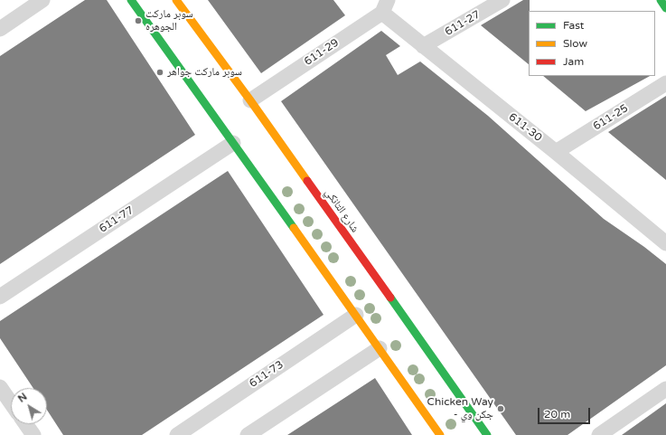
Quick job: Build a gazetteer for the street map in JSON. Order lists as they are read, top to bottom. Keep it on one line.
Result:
{"streets":{"street":["611-27","611-29","611-25","611-30","شارع التانكي","611-77","611-73"]},"crossings":[["611-27","611-30"],["611-29","611-30"],["611-29","شارع التانكي"],["611-25","611-30"]],"places":["سوبر ماركت الجوهره","سوبر ماركت جواهر","Chicken Way - جكن وي"],"legend":["Fast","Slow","Jam"],"scale_bar":"20 m","north":"top left"}
